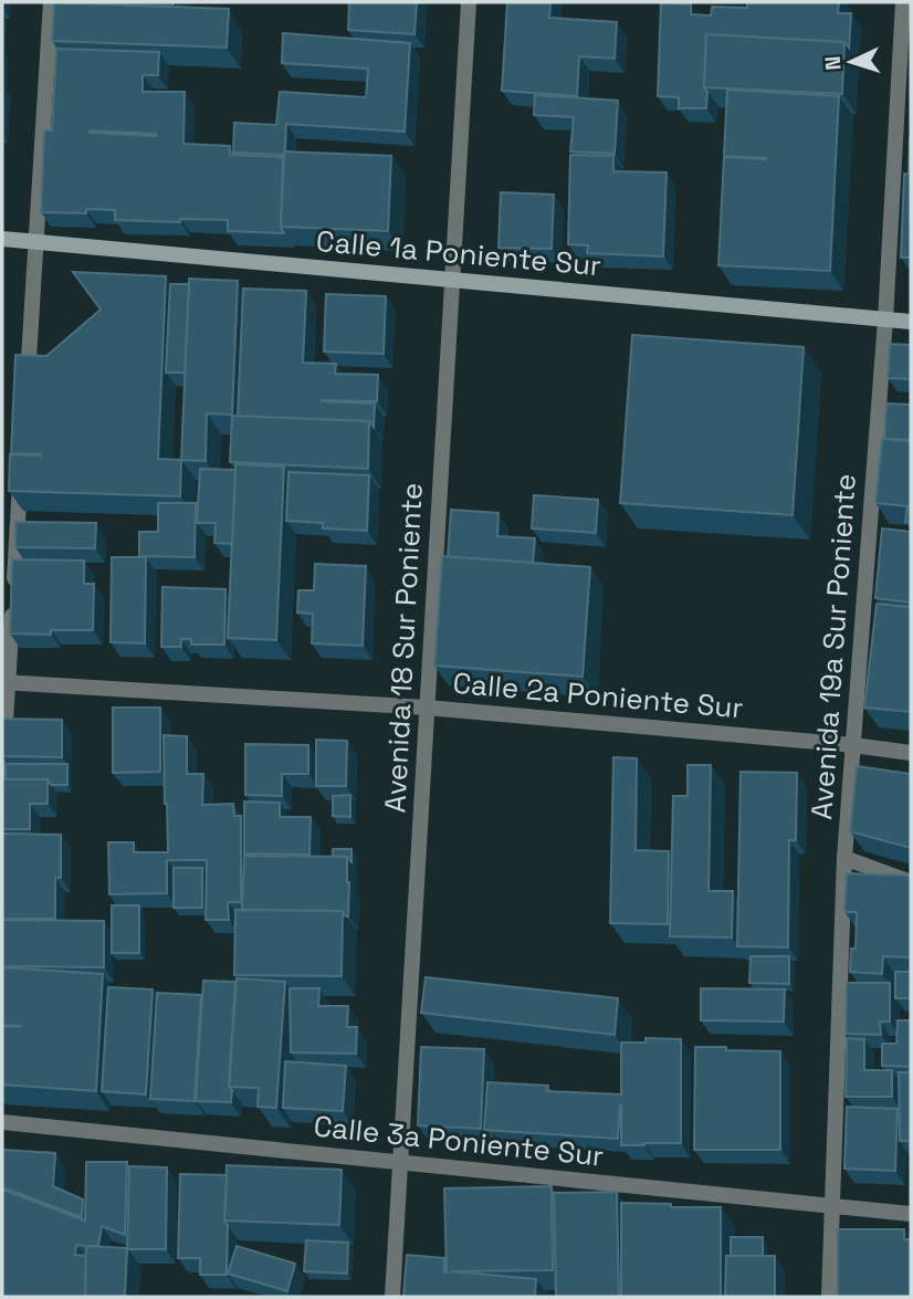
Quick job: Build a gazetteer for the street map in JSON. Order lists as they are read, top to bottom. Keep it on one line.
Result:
{"streets":{"street":["Calle 1a Poniente Sur","Avenida 19a Sur Poniente","Avenida 18 Sur Poniente","Calle 2a Poniente Sur","Calle 3a Poniente Sur"]},"crossings":[["Calle 1a Poniente Sur","Avenida 19a Sur Poniente"],["Calle 1a Poniente Sur","Avenida 18 Sur Poniente"],["Avenida 19a Sur Poniente","Calle 2a Poniente Sur"],["Avenida 19a Sur Poniente","Calle 3a Poniente Sur"],["Avenida 18 Sur Poniente","Calle 2a Poniente Sur"],["Avenida 18 Sur Poniente","Calle 3a Poniente Sur"]],"north":"left"}
